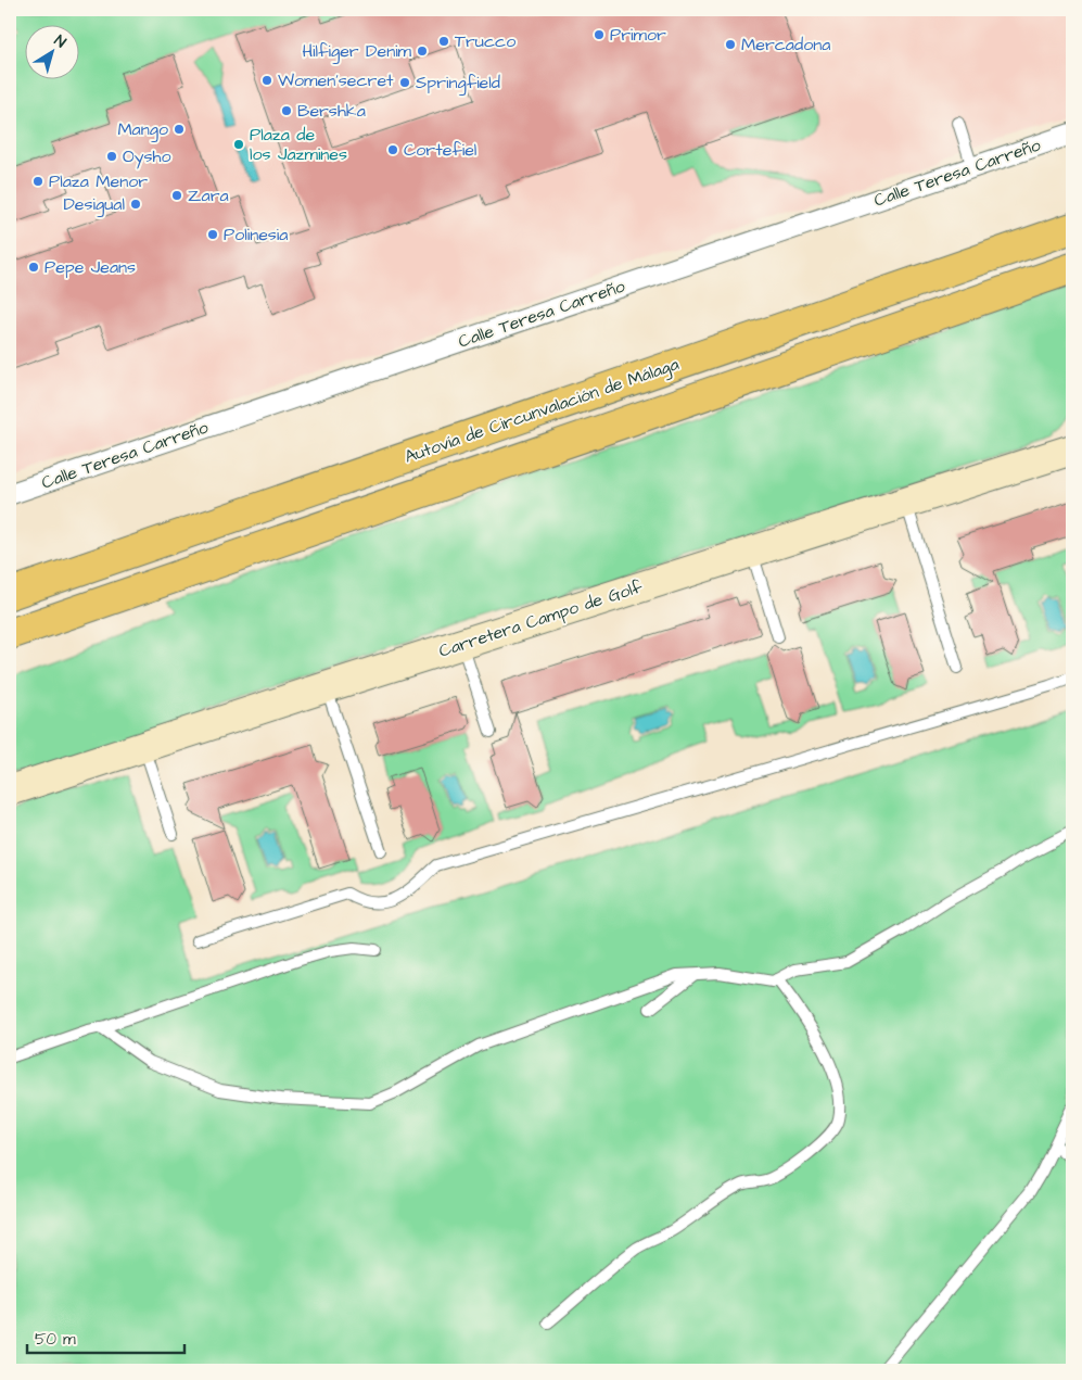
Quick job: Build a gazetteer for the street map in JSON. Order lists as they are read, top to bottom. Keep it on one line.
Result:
{"streets":{"highway":["Autovía de Circunvalación de Málaga"],"street":["Calle Teresa Carreño","Carretera Campo de Golf"]},"places":["Primor","Trucco","Mercadona","Hilfiger Denim","Women'secret","Springfield","Bershka","Mango","Plaza de los Jazmines","Cortefiel","Oysho","Plaza Menor","Zara","Desigual","Polinesia","Pepe Jeans"],"scale_bar":"50 m","north":"top right"}
